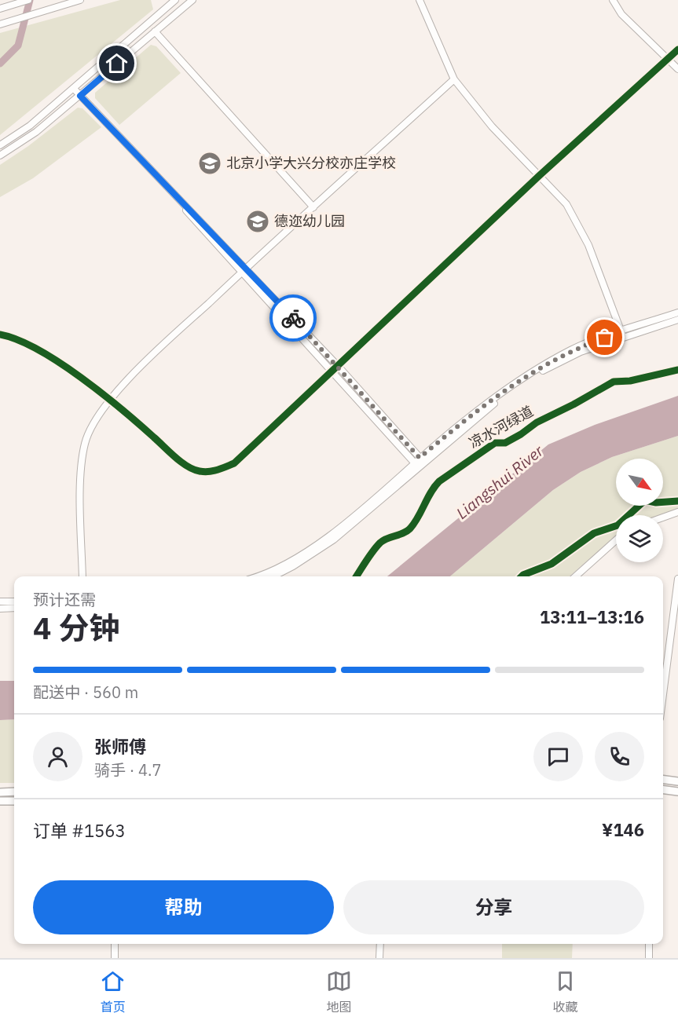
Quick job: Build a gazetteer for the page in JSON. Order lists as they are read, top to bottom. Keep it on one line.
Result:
{"streets":{"cycle path":["凉水河绿道"]},"water":["Liangshui River"],"places":{"school or university":["北京小学大兴分校亦庄学校","德迩幼儿园"]},"north":"bottom right","page":{"heading":["4 分钟","预计还需","13:11–13:16"],"panel":["张师傅","骑手 · 4.7","订单 #1563","¥146"],"bar":"配送中 · 560 m","buttons":["帮助","分享"],"tabs":["首页","地图","收藏"]}}
